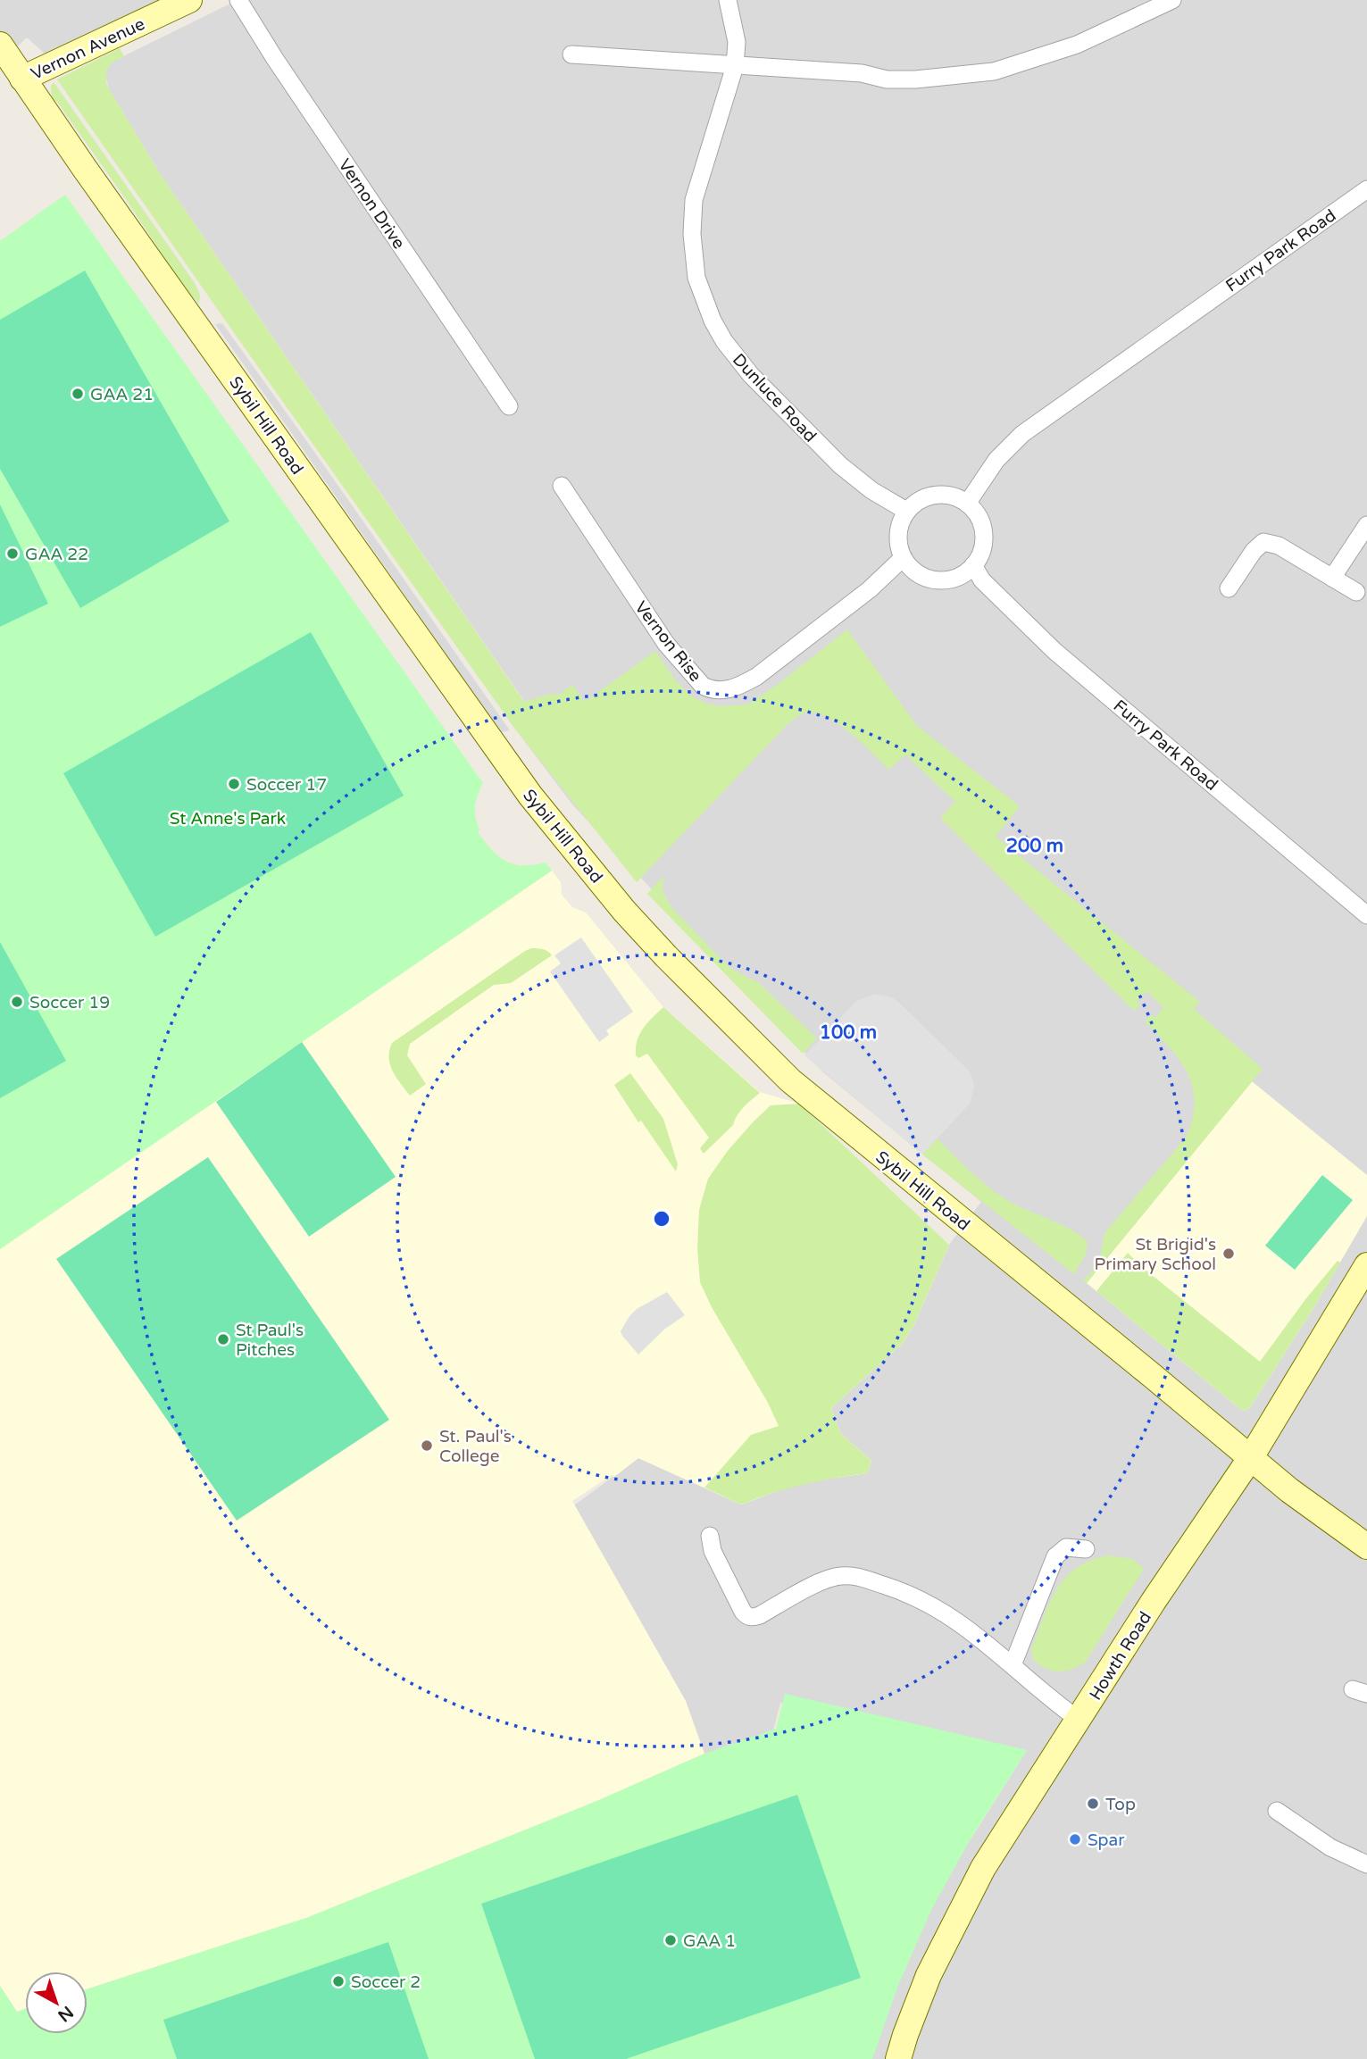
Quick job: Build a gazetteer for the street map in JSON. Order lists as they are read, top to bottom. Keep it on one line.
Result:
{"streets":{"main road":["Vernon Avenue","Sybil Hill Road","Howth Road"],"street":["Vernon Drive","Furry Park Road","Dunluce Road","Vernon Rise"]},"crossings":[["Vernon Avenue","Sybil Hill Road"],["Furry Park Road","Dunluce Road"],["Furry Park Road","Vernon Rise"],["Dunluce Road","Vernon Rise"],["Sybil Hill Road","Howth Road"]],"parks":["St Anne's Park"],"places":["GAA 21","GAA 22","Soccer 17","Soccer 19","St Brigid's Primary School","St Paul's Pitches","St. Paul's College","Top","Spar","GAA 1","Soccer 2"],"north":"bottom right","rings":["200 m","100 m"]}
